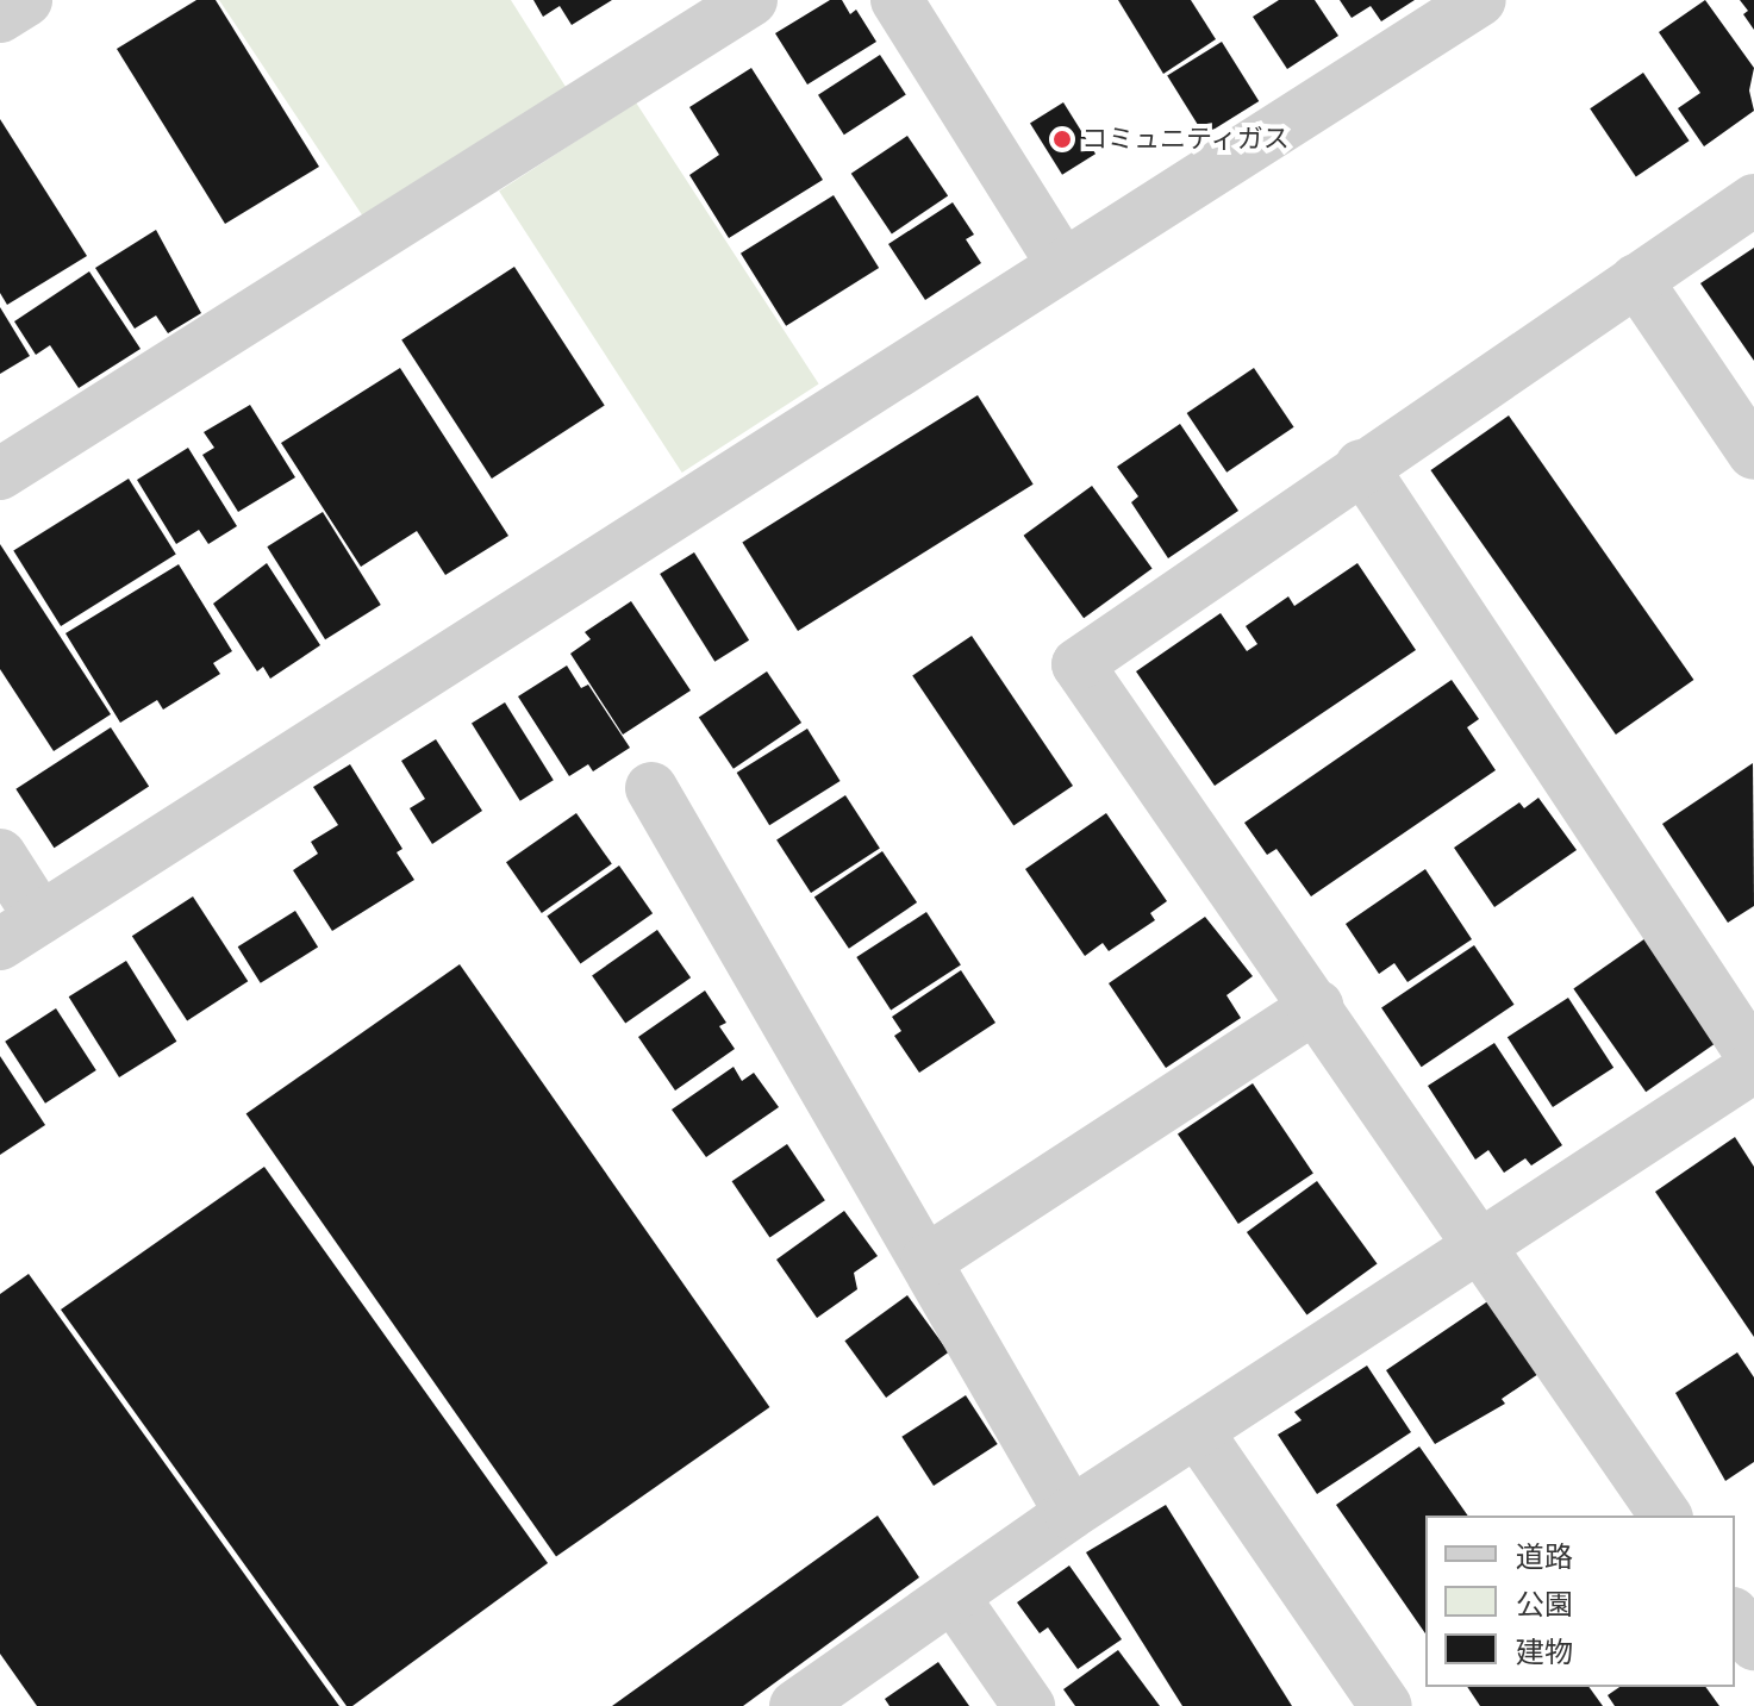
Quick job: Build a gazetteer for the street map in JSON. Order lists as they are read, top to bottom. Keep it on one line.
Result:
{"places":["コミュニティガス"],"legend":["道路","公園","建物"]}
